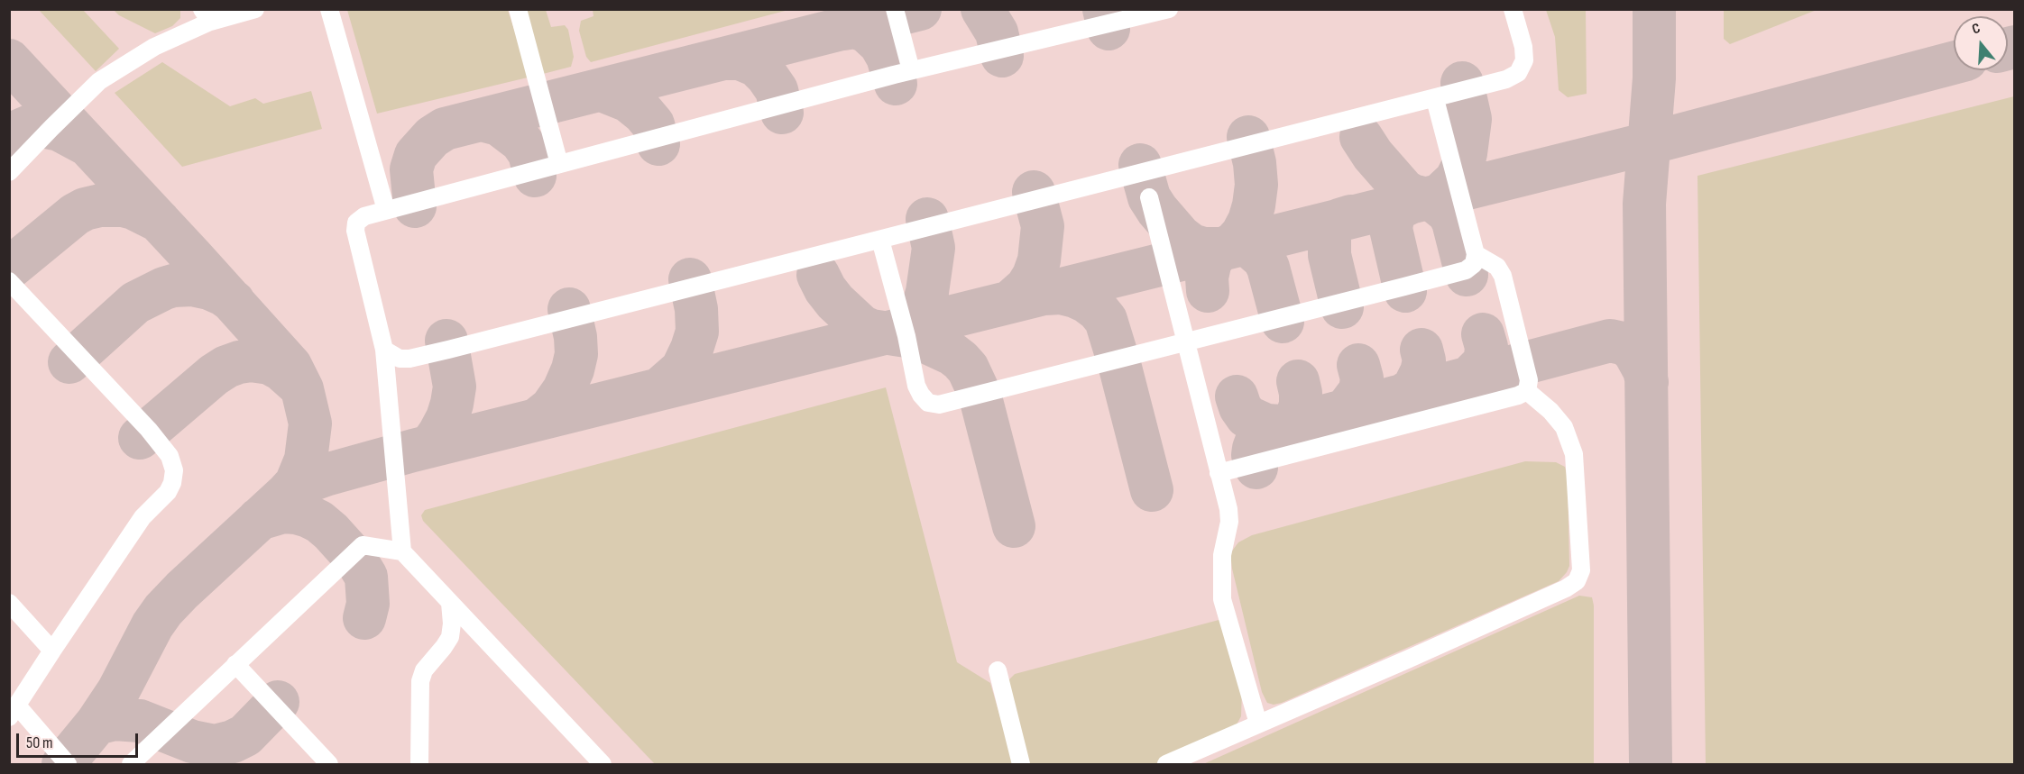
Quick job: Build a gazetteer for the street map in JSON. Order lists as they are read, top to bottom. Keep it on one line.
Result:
{"scale_bar":"50 m","north":"top"}
